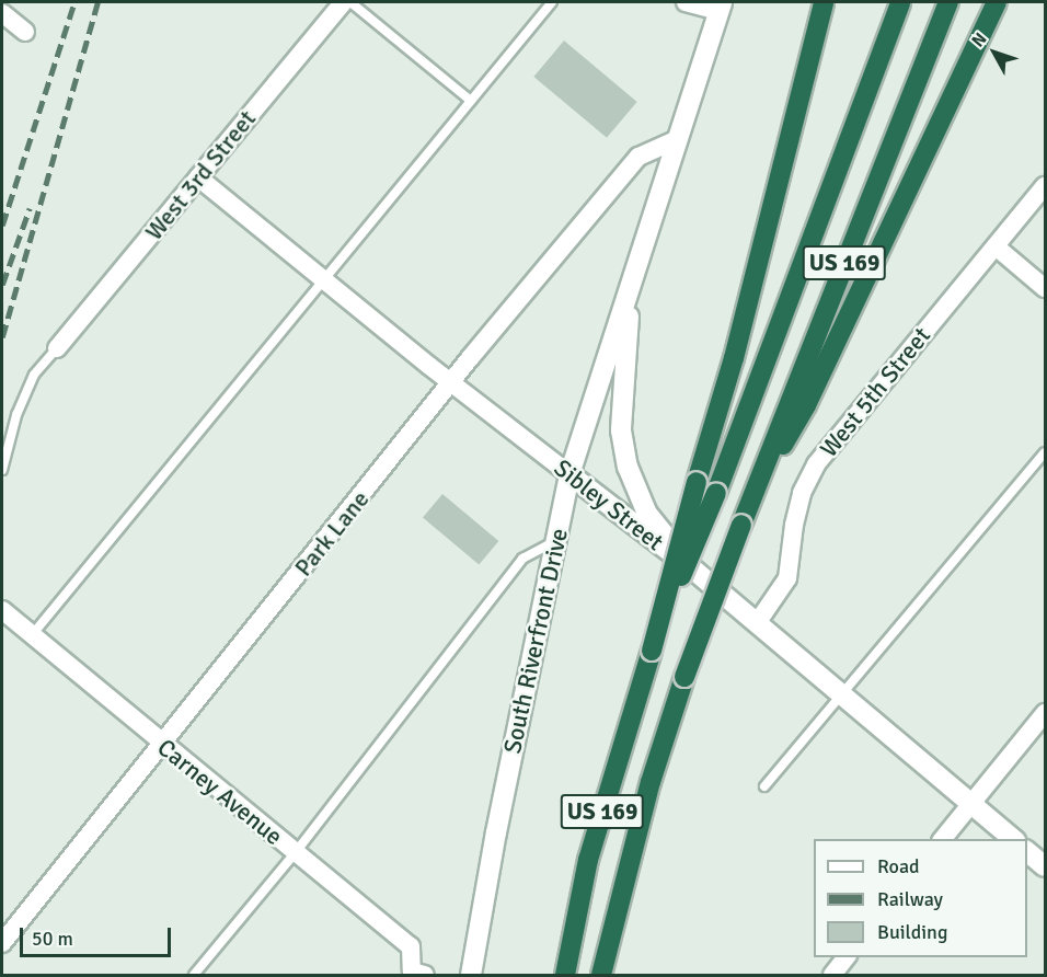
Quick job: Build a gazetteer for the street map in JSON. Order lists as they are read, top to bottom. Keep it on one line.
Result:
{"streets":{"highway":["US 169"],"main road":["Sibley Street","South Riverfront Drive"],"street":["West 3rd Street","West 5th Street","Park Lane","Carney Avenue"]},"crossings":[["West 3rd Street","Sibley Street"],["West 5th Street","Sibley Street"],["Sibley Street","Park Lane"],["Sibley Street","South Riverfront Drive"],["Park Lane","South Riverfront Drive"],["Park Lane","Carney Avenue"]],"legend":["Road","Railway","Building"],"scale_bar":"50 m","north":"top left"}
